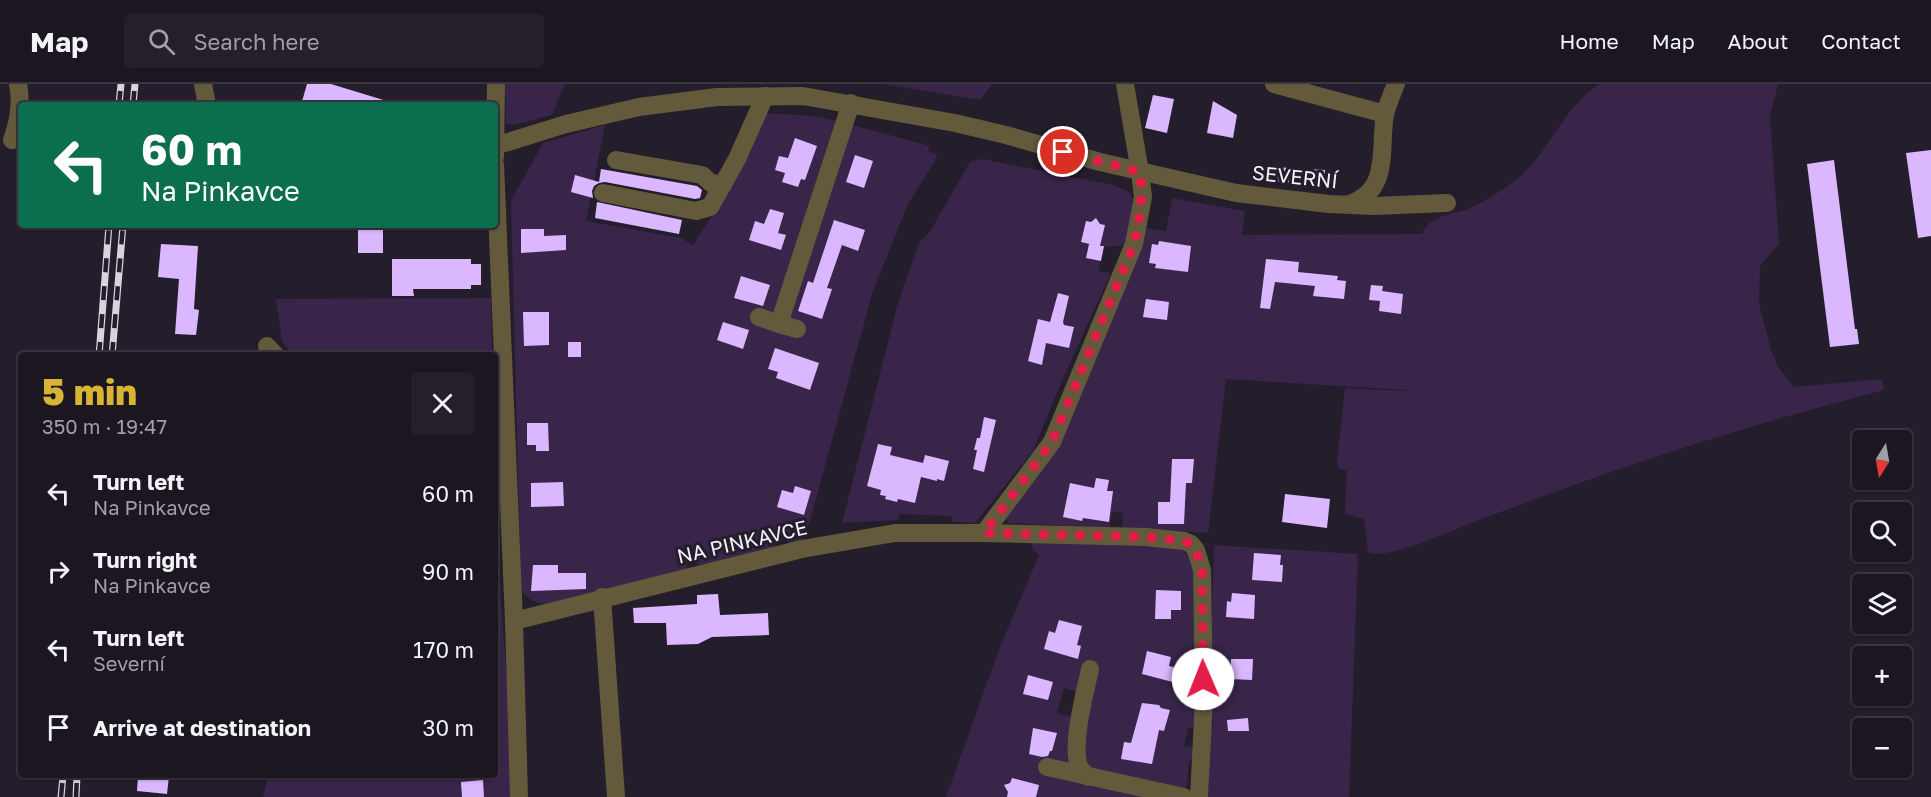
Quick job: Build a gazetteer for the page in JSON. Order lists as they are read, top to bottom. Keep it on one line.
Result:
{"streets":{"street":["SEVERNÍ","NA PINKAVCE"]},"north":"bottom","page":{"header":"Map","search":"Search here","nav":["Home","Map","About","Contact"],"turn":["60 m","Na Pinkavce"],"heading":["5 min","350 m · 19:47"],"map_buttons":["+","−"],"list":[{"name":"Turn left","note":"Na Pinkavce","value":"60 m"},{"name":"Turn right","note":"Na Pinkavce","value":"90 m"},{"name":"Turn left","note":"Severní","value":"170 m"},{"name":"Arrive at destination","value":"30 m"}]}}
